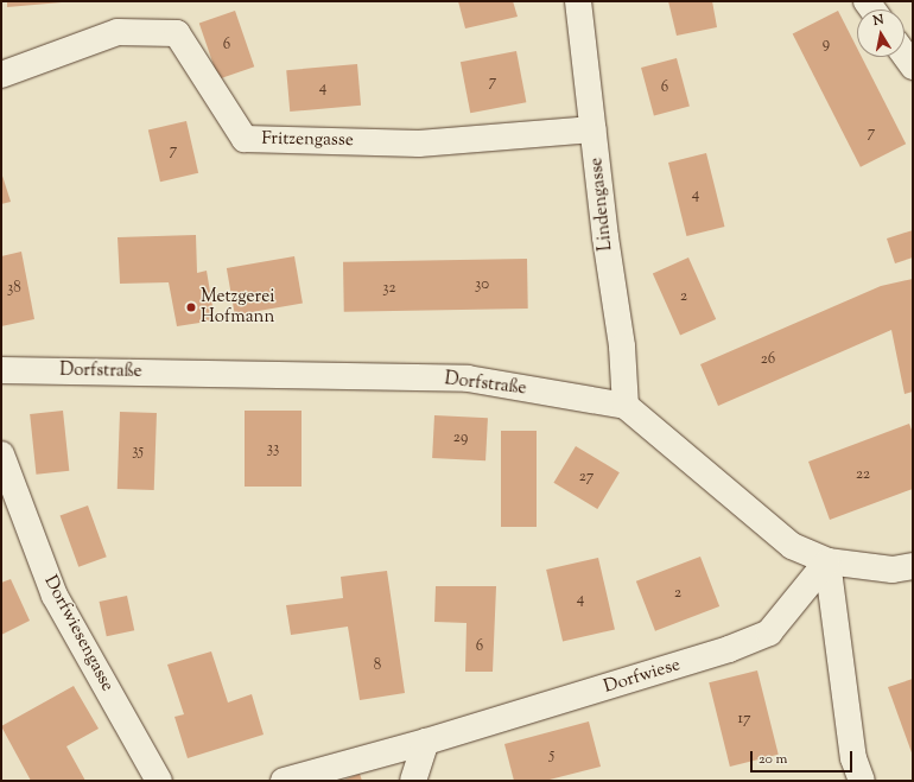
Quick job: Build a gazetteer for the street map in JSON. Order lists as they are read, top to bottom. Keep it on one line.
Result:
{"streets":{"street":["Fritzengasse","Lindengasse","Dorfstraße","Dorfwiesengasse","Dorfwiese"]},"crossings":[["Fritzengasse","Lindengasse"],["Lindengasse","Dorfstraße"]],"places":["Metzgerei Hofmann"],"house_numbers":["9","6","7","4","6","7","7","4","30","38","32","2","26","29","33","35","22","27","2","4","6","8","17","5"],"scale_bar":"20 m","north":"top"}
